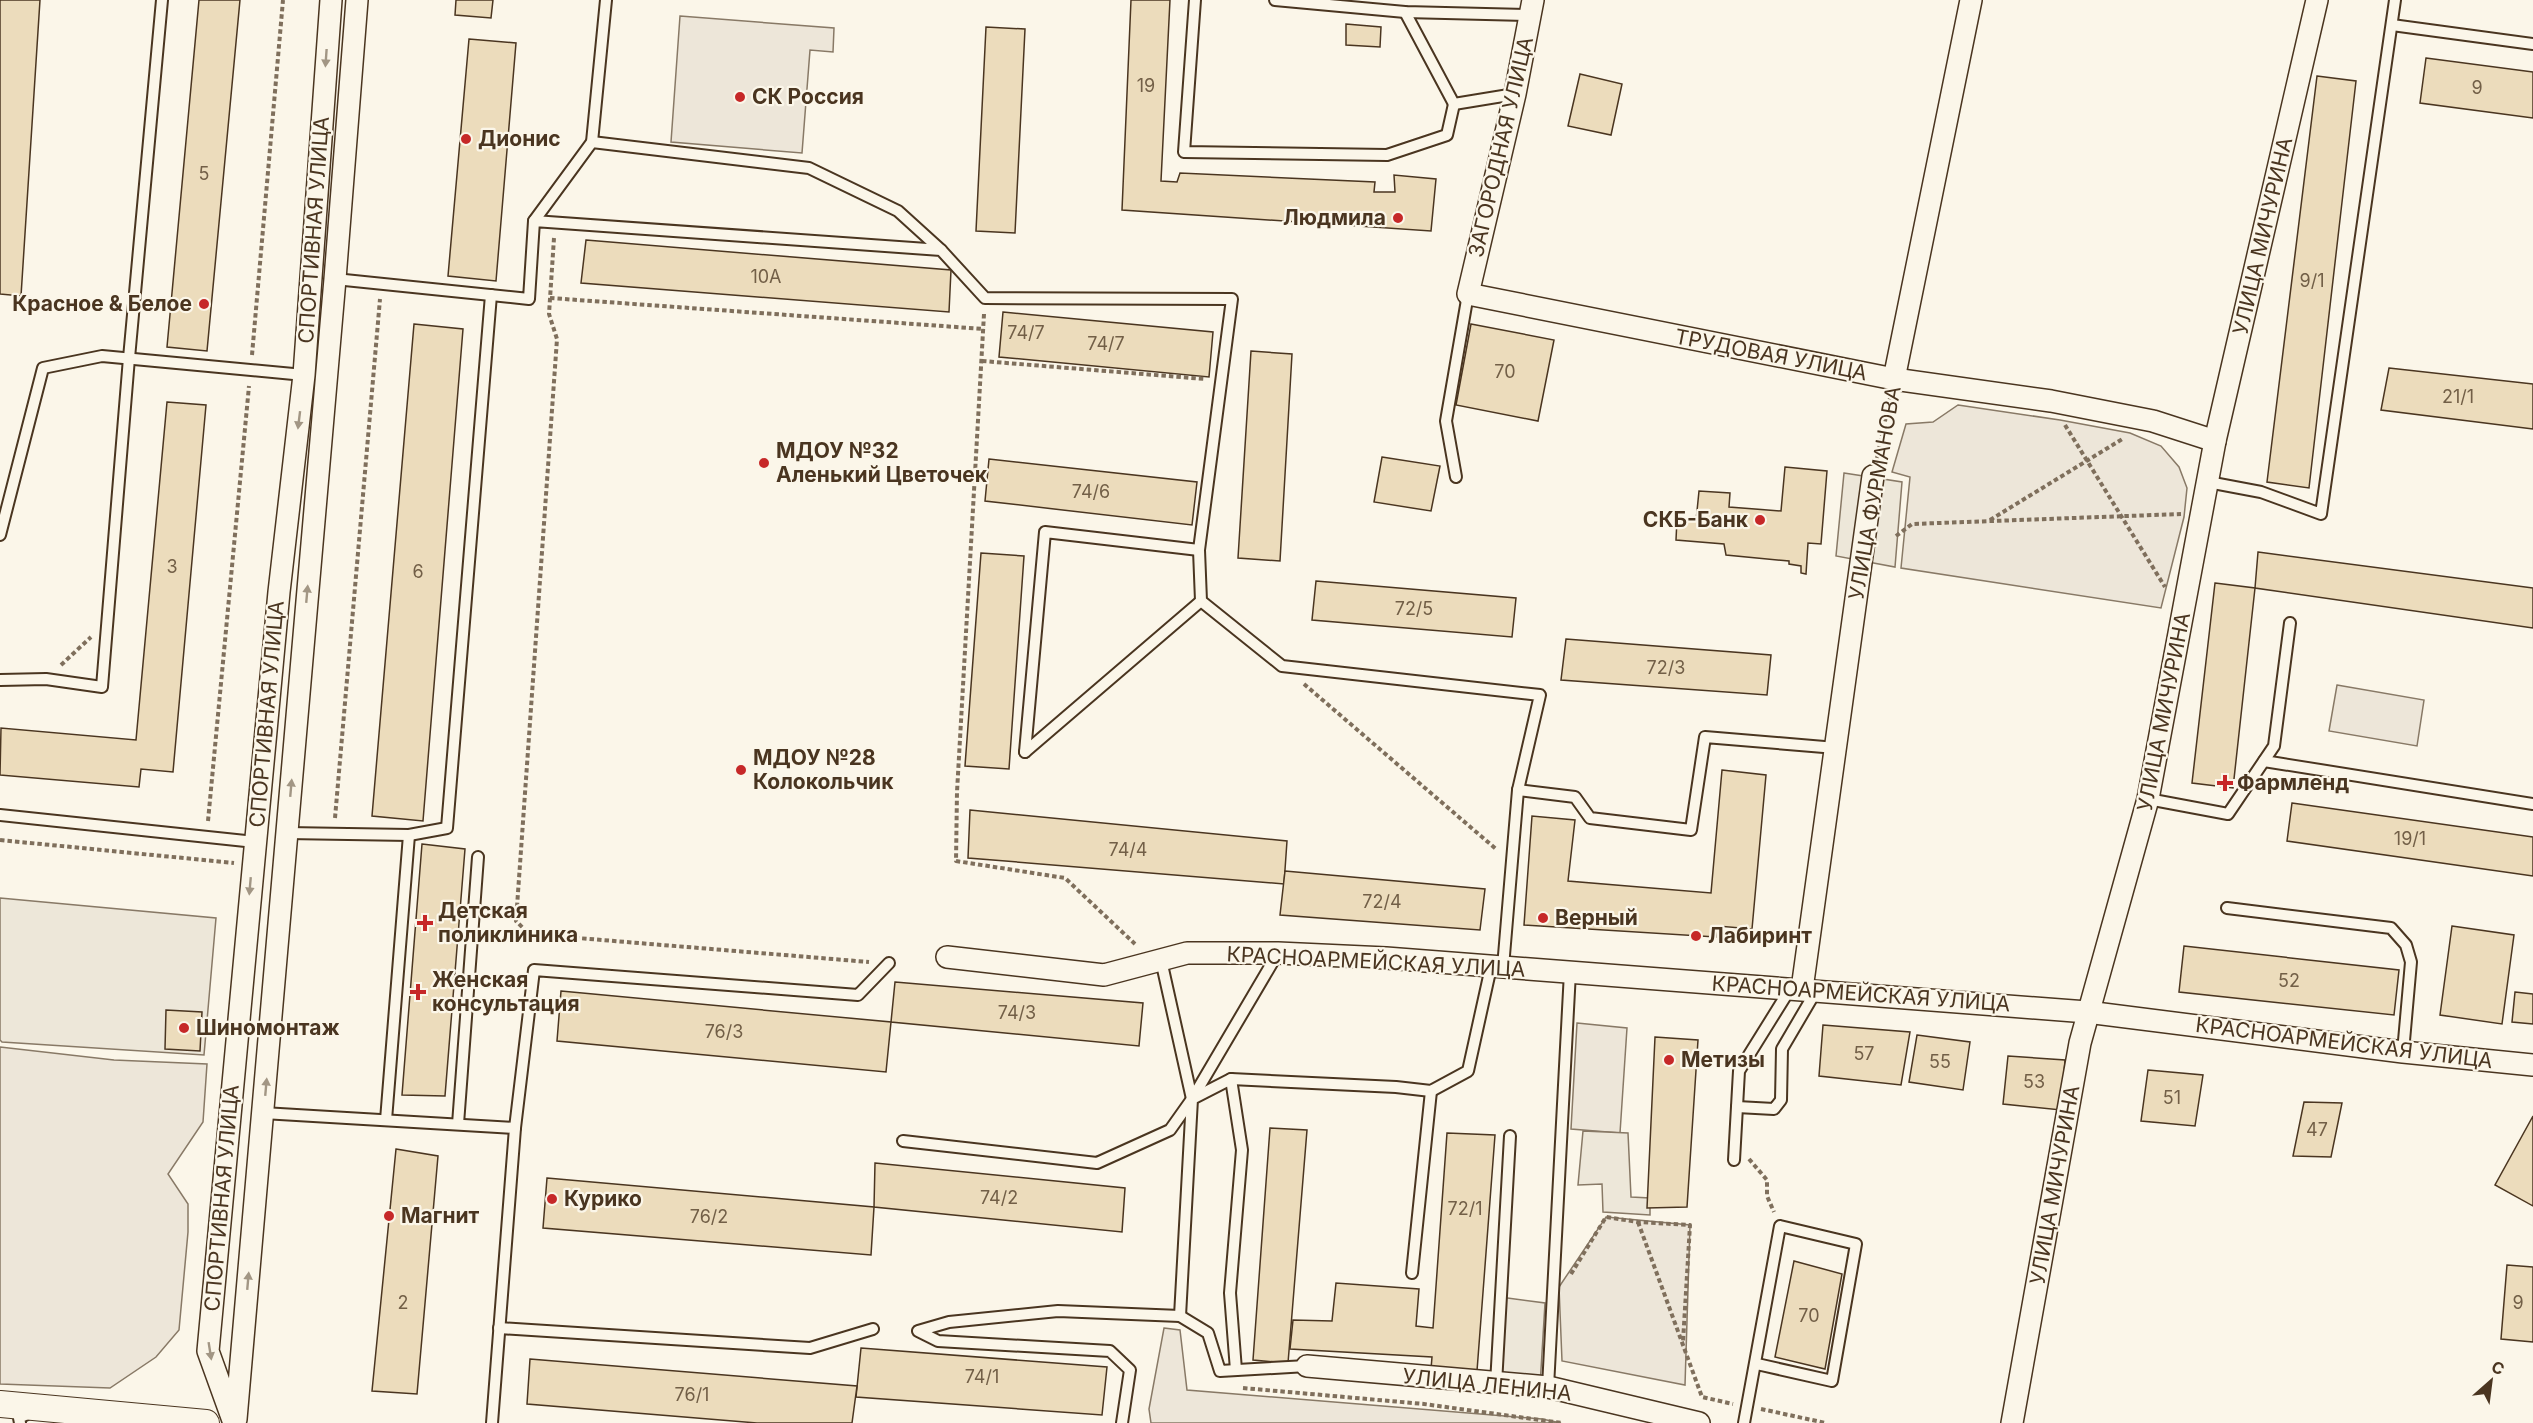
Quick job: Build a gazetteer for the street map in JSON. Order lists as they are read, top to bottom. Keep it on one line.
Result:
{"streets":{"street":["ЗАГОРОДНАЯ УЛИЦА","СПОРТИВНАЯ УЛИЦА","УЛИЦА МИЧУРИНА","ТРУДОВАЯ УЛИЦА","УЛИЦА ФУРМАНОВА","КРАСНОАРМЕЙСКАЯ УЛИЦА","УЛИЦА ЛЕНИНА"]},"crossings":[["ЗАГОРОДНАЯ УЛИЦА","ТРУДОВАЯ УЛИЦА"],["УЛИЦА МИЧУРИНА","ТРУДОВАЯ УЛИЦА"],["УЛИЦА МИЧУРИНА","КРАСНОАРМЕЙСКАЯ УЛИЦА"],["ТРУДОВАЯ УЛИЦА","УЛИЦА ФУРМАНОВА"],["УЛИЦА ФУРМАНОВА","КРАСНОАРМЕЙСКАЯ УЛИЦА"]],"places":{"other":["СК Россия","Дионис","Людмила","Красное & Белое","МДОУ №32 Аленький Цветочек","СКБ-Банк","МДОУ №28 Колокольчик","Верный","Лабиринт","Шиномонтаж","Метизы","Курико","Магнит"],"health":["Фармленд","Детская поликлиника","Женская консультация"]},"house_numbers":["19","9","5","10А","9/1","74/7","74/7","70","21/1","74/6","3","6","72/5","72/3","19/1","74/4","72/4","52","74/3","76/3","57","55","53","51","47","74/2","72/1","76/2","2","9","70","74/1","76/1"],"north":"top right"}
